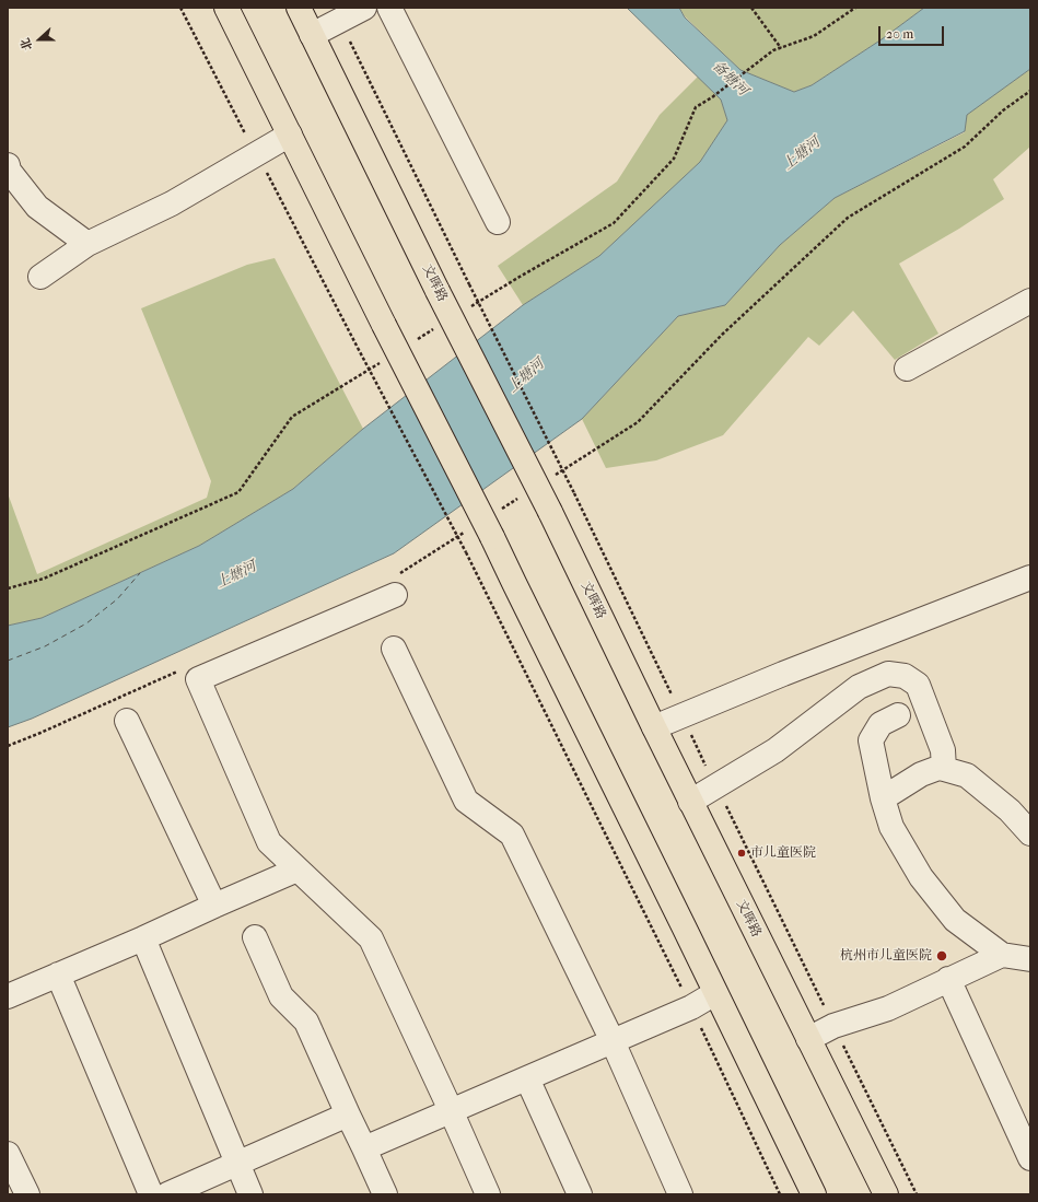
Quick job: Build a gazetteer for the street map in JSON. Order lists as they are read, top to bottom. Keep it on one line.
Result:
{"streets":{"main road":["文晖路"]},"water":["备塘河","上塘河"],"places":["市儿童医院","杭州市儿童医院"],"scale_bar":"20 m","north":"left"}
